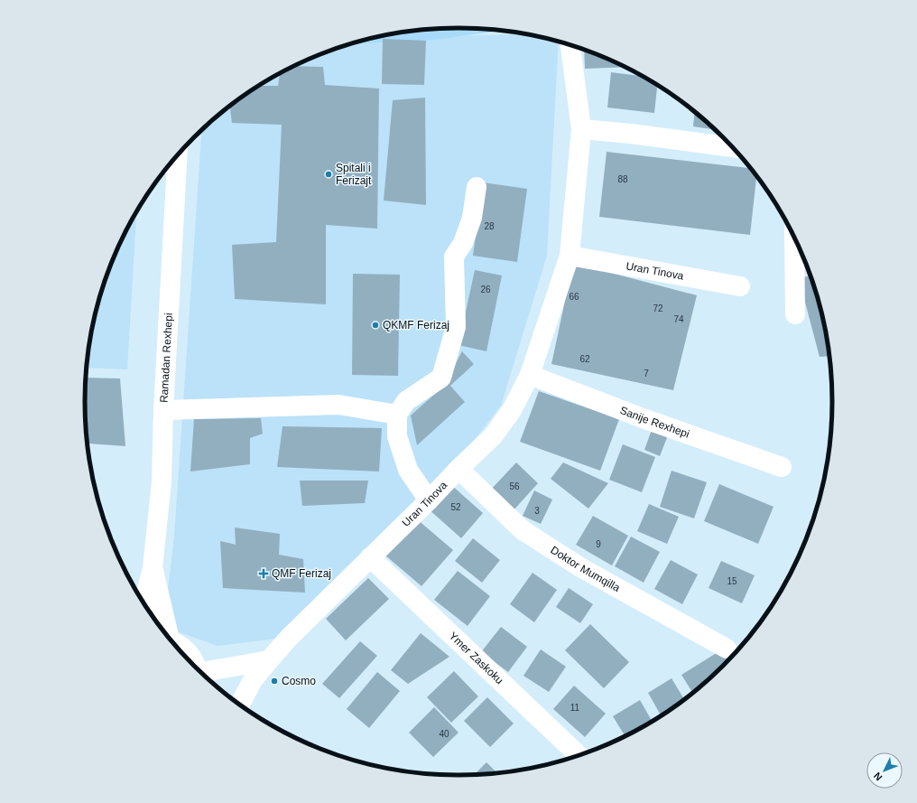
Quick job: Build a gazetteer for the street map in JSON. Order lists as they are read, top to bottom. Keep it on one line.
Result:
{"streets":{"street":["Uran Tinova","Ramadan Rexhepi","Sanije Rexhepi","Doktor Mumqilla","Ymer Zaskoku"]},"crossings":[["Uran Tinova","Sanije Rexhepi"],["Uran Tinova","Doktor Mumqilla"],["Uran Tinova","Ymer Zaskoku"]],"places":{"other":["Spitali i Ferizajt","QKMF Ferizaj","Cosmo"],"health":["QMF Ferizaj"]},"house_numbers":["88","28","26","66","72","74","62","7","56","52","3","9","15","11","40"],"north":"bottom left"}
